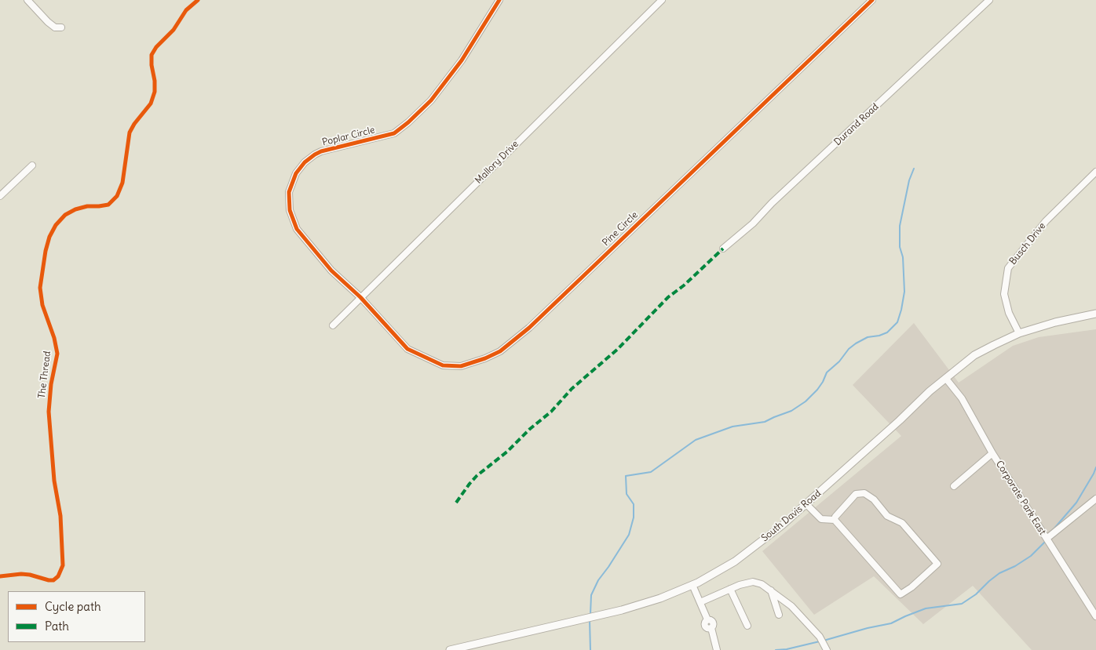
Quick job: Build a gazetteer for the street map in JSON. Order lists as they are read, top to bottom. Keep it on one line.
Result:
{"streets":{"main road":["South Davis Road"],"street":["Durand Road","Poplar Circle","Mallory Drive","Pine Circle","Busch Drive","Corporate Park East"],"cycle path":["The Thread"]},"crossings":[["Poplar Circle","Mallory Drive"],["Poplar Circle","Pine Circle"],["Mallory Drive","Pine Circle"],["Busch Drive","South Davis Road"],["Corporate Park East","South Davis Road"]],"legend":["Cycle path","Path"]}
